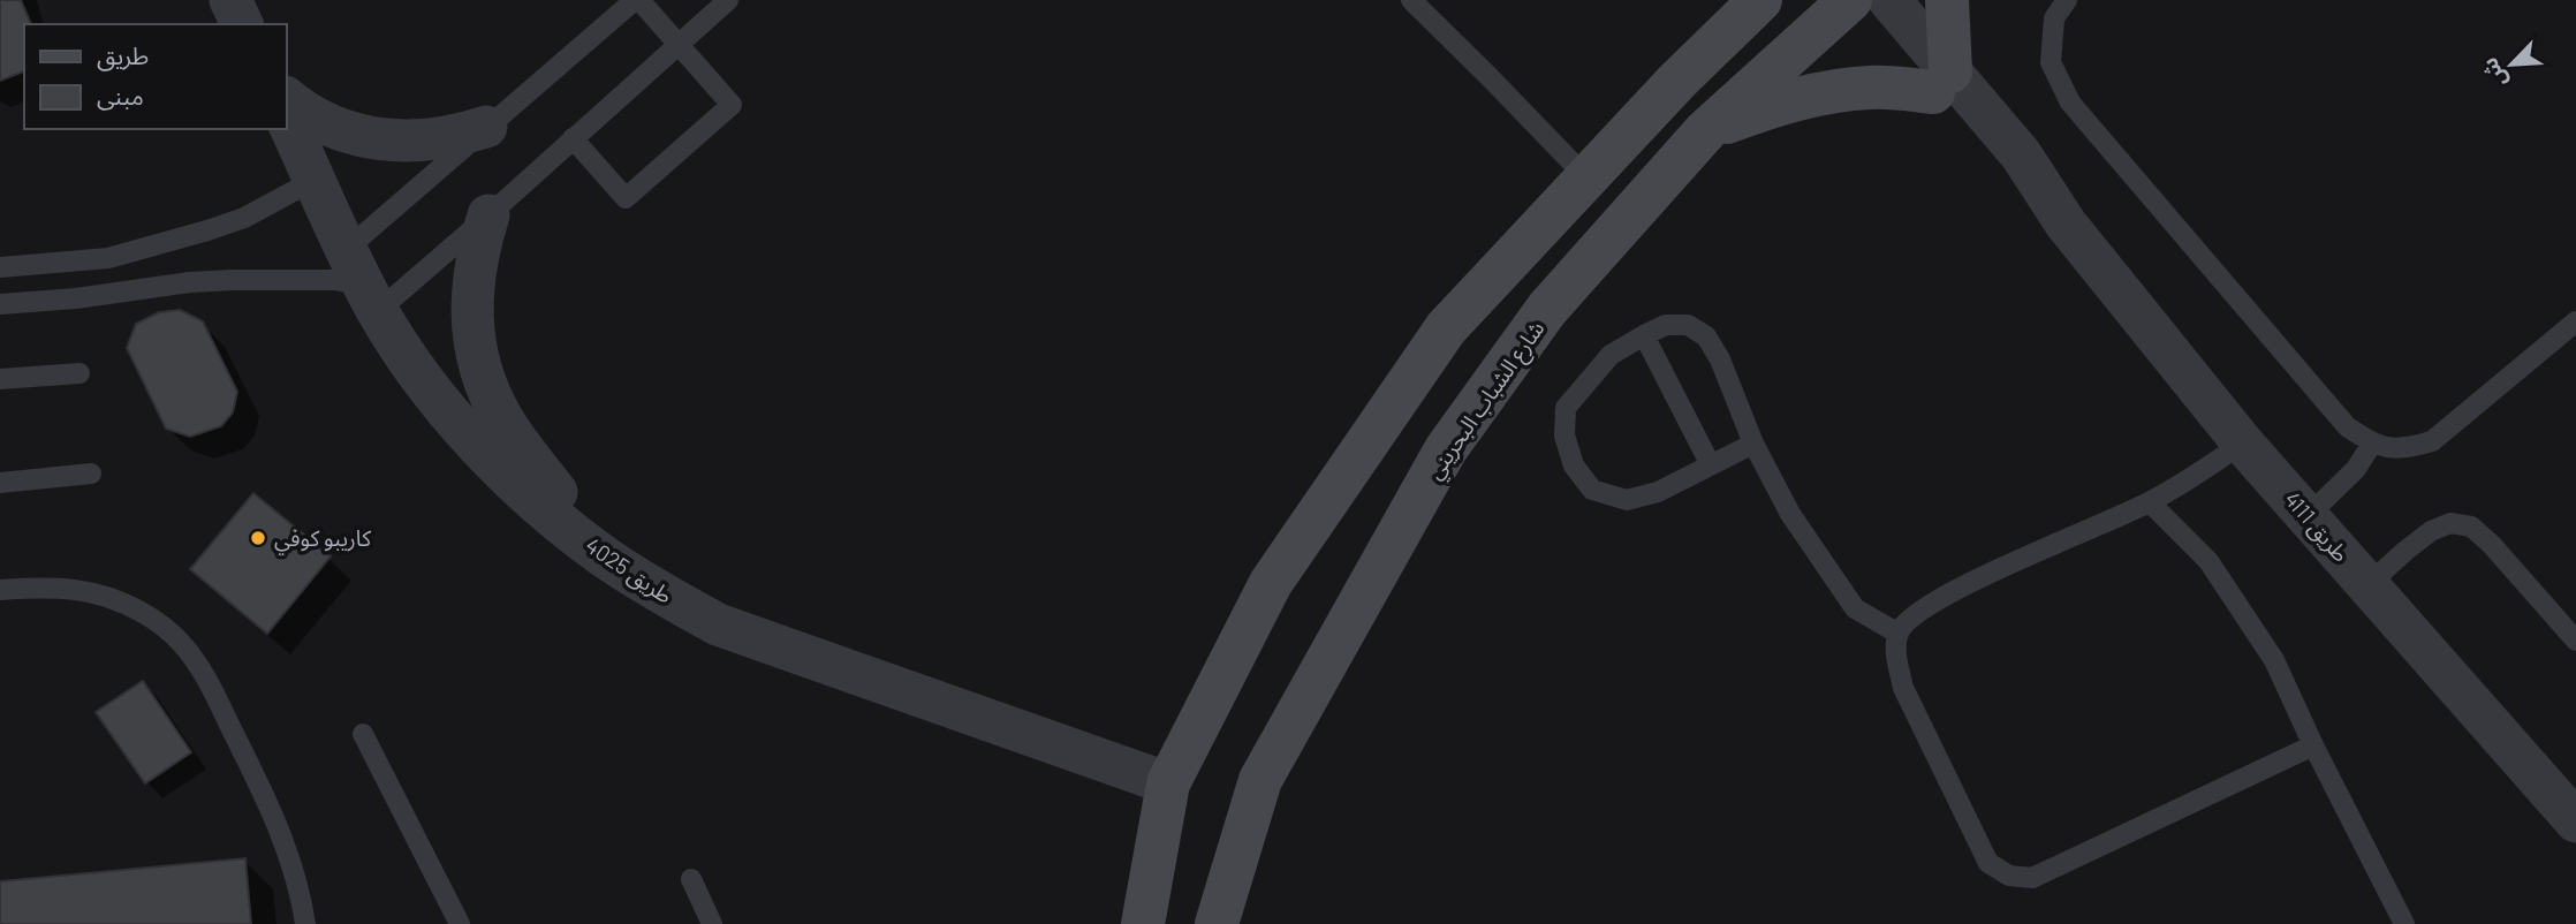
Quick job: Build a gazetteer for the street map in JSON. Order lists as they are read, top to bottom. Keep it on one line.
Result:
{"streets":{"street":["شارع الشباب البحريني","طريق 4111","طريق 4025"]},"crossings":[["شارع الشباب البحريني","طريق 4111"]],"places":["كاريبو كوفي"],"legend":["طريق","مبنى"],"north":"bottom left"}
